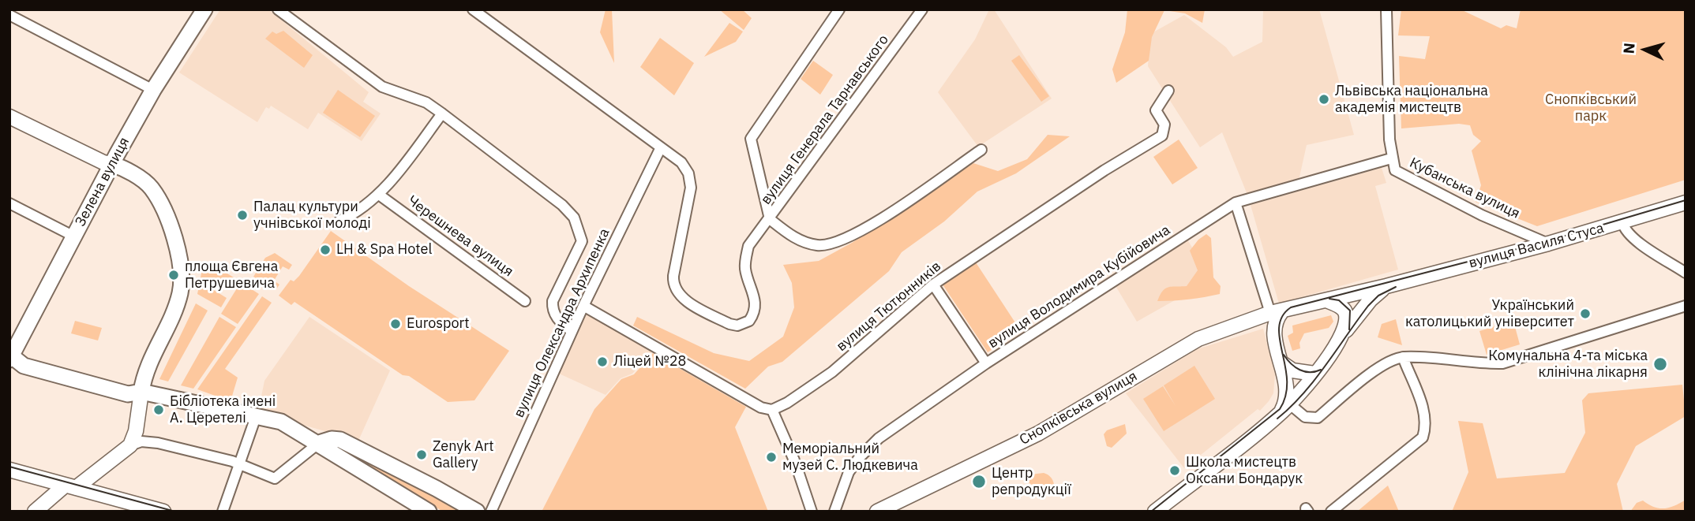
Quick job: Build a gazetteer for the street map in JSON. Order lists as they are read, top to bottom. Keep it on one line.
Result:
{"streets":{"main road":["Зелена вулиця","вулиця Василя Стуса","Снопківська вулиця"],"street":["вулиця Генерала Тарнавського","Кубанська вулиця","Черешнева вулиця","вулиця Володимира Кубійовича","вулиця Тютюнників","вулиця Олександра Архипенка"]},"crossings":[["вулиця Генерала Тарнавського","вулиця Олександра Архипенка"],["Кубанська вулиця","вулиця Василя Стуса"],["Кубанська вулиця","вулиця Володимира Кубійовича"]],"parks":["Снопківський парк"],"places":["Львівська національна академія мистецтв","Палац культури учнівської молоді","LH & Spa Hotel","площа Євгена Петрушевича","Український католицький університет","Eurosport","Ліцей №28","Комунальна 4-та міська клінічна лікарня","Бібліотека імені А. Церетелі","Zenyk Art Gallery","Меморіальний музей С. Людкевича","Школа мистецтв Оксани Бондарук","Центр репродукції"],"north":"left"}
